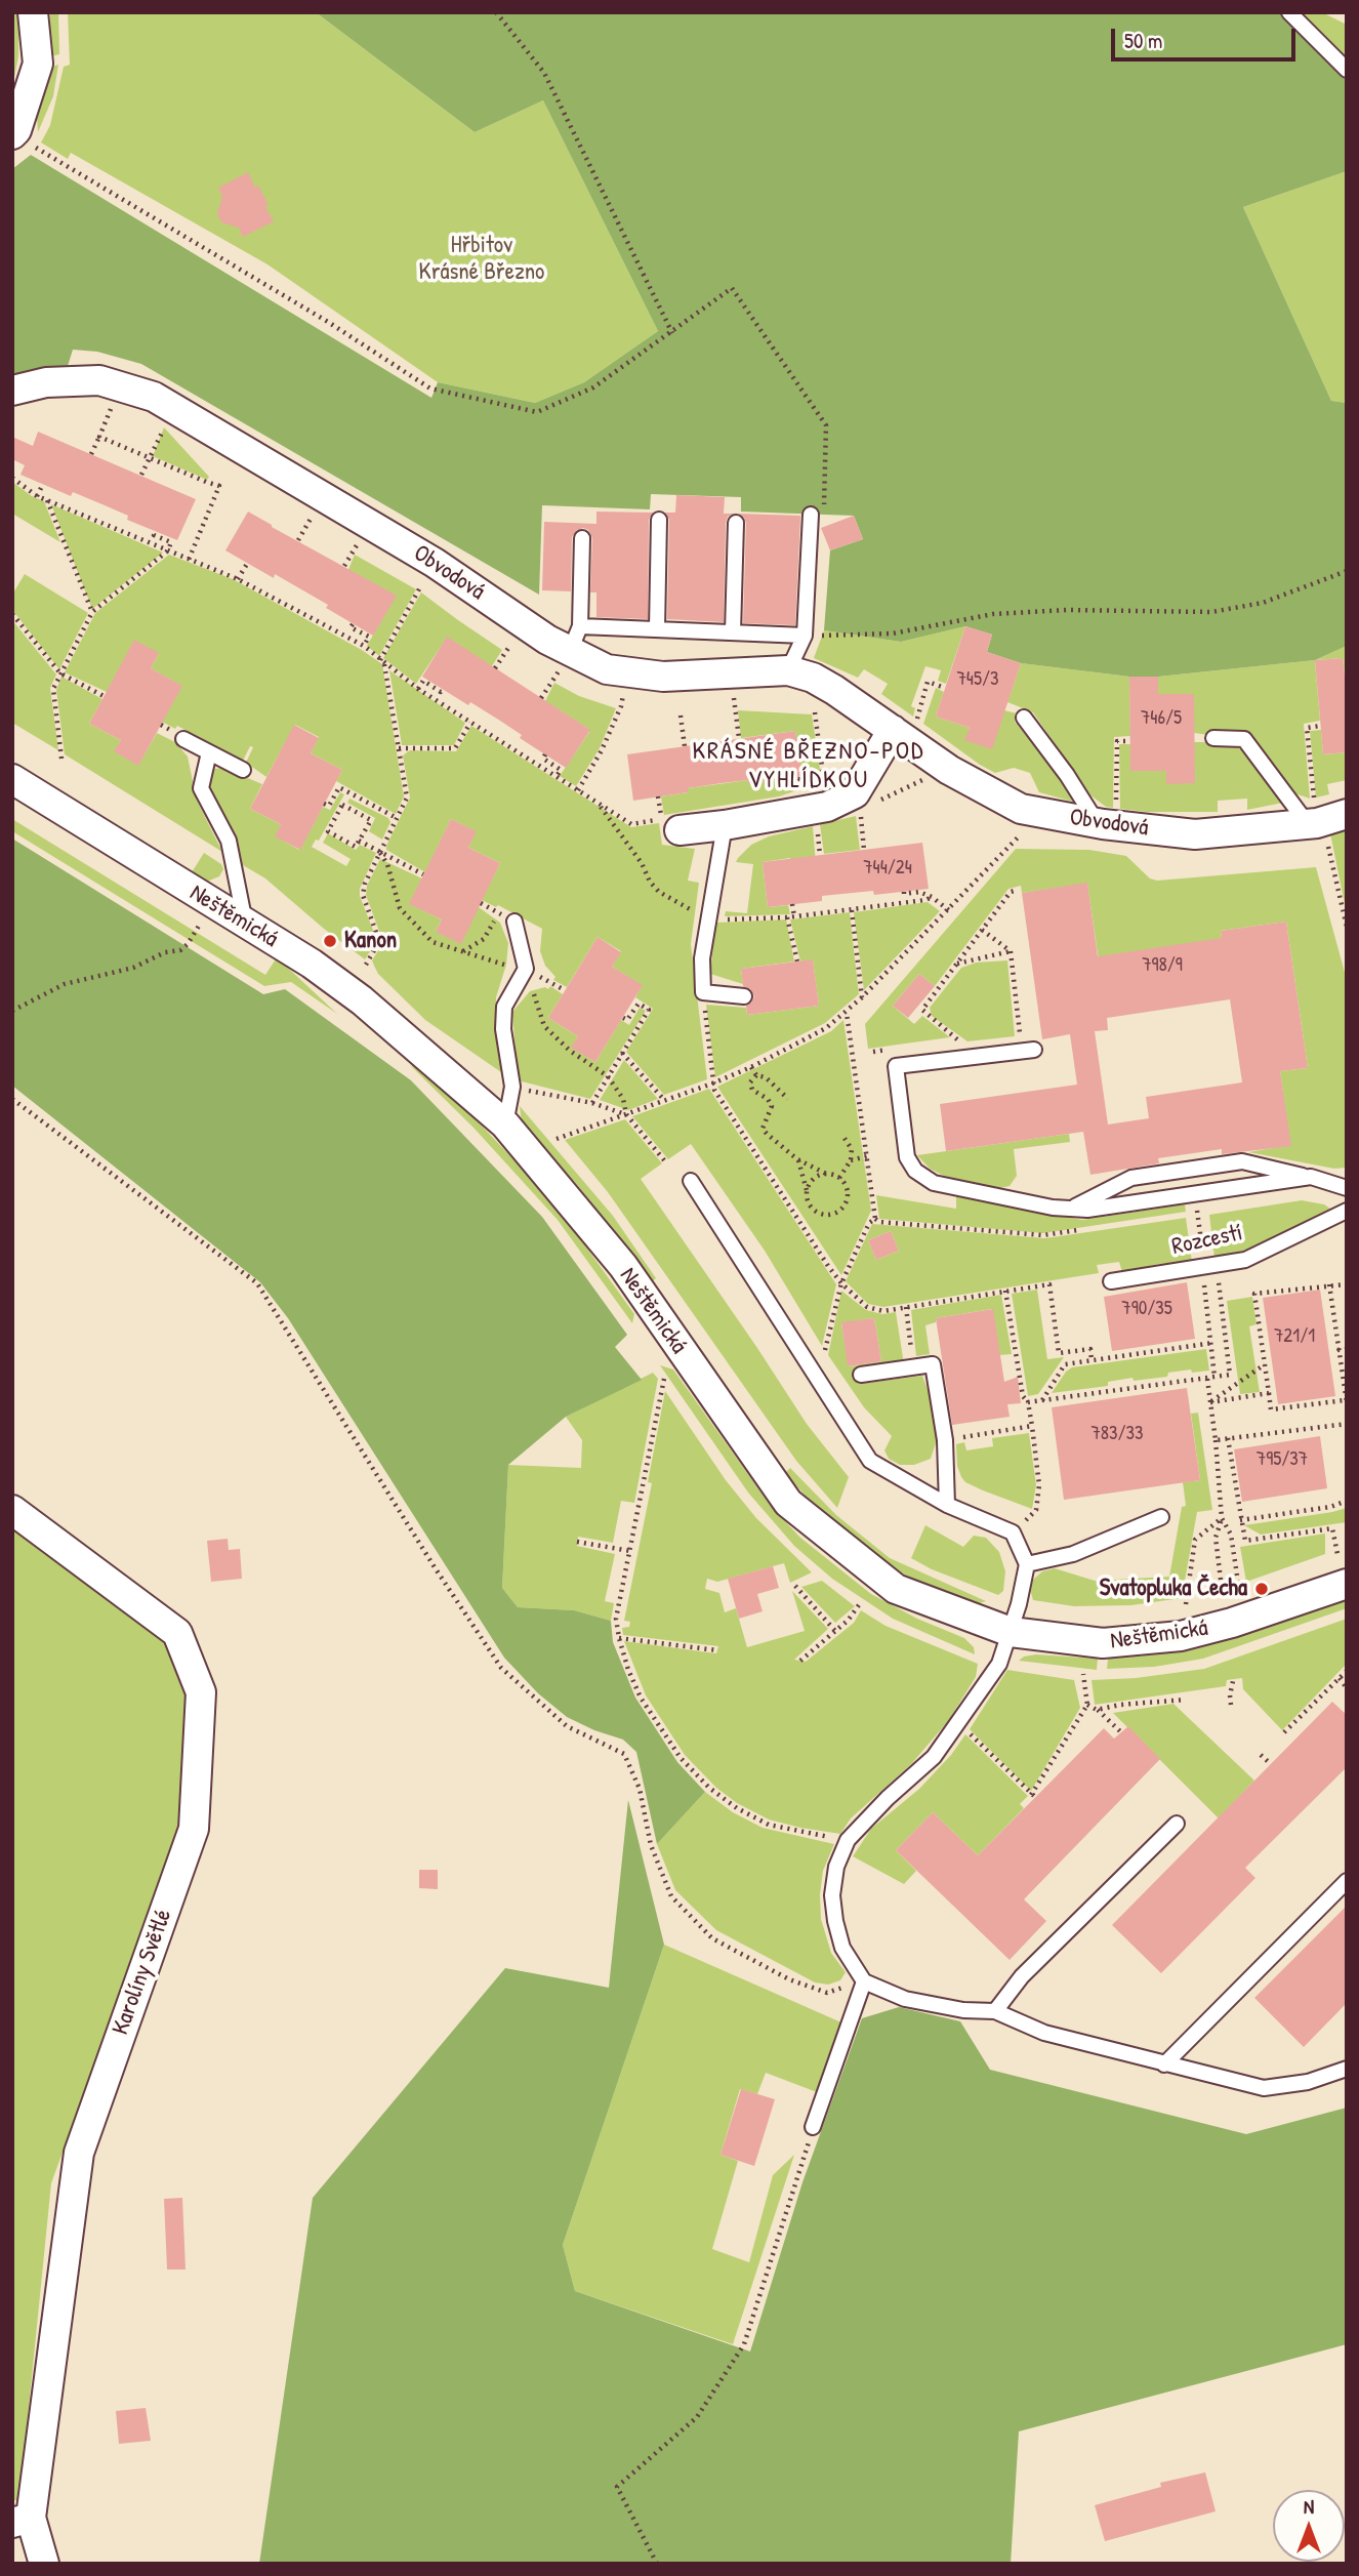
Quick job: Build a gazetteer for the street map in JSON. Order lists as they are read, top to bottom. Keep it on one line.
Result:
{"streets":{"street":["Obvodová","Neštěmická","Karolíny Světlé"],"lane":["Rozcestí"]},"districts":["KRÁSNÉ BŘEZNO-POD VYHLÍDKOU"],"parks":["Hřbitov Krásné Březno"],"places":["Kanon","Svatopluka Čecha"],"house_numbers":["745/3","746/5","744/24","798/9","790/35","721/1","783/33","795/37"],"scale_bar":"50 m","north":"top"}
